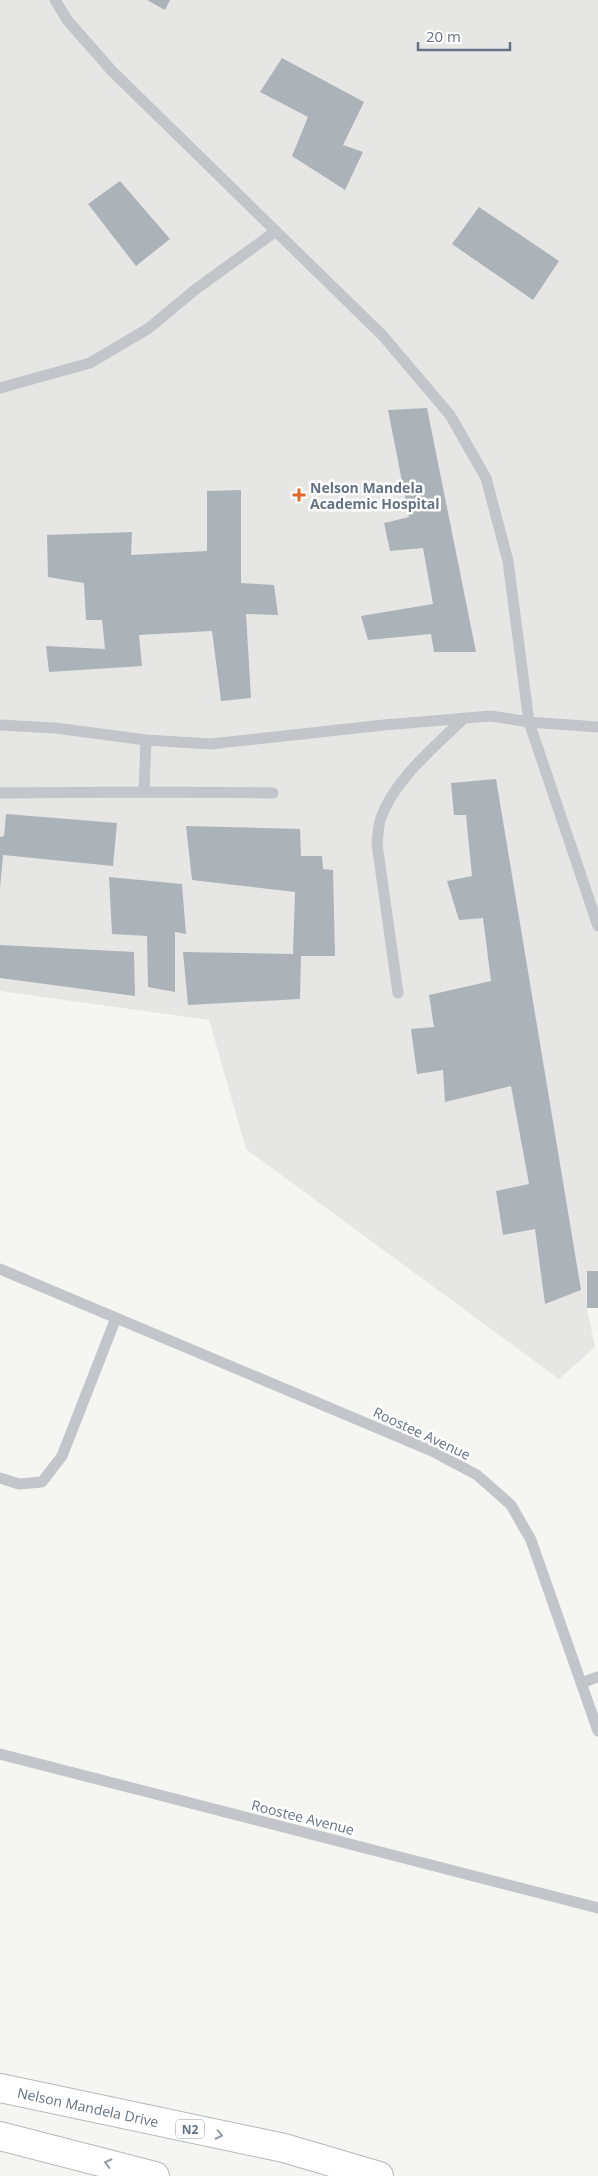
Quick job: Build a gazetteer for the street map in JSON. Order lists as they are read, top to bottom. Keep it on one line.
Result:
{"streets":{"highway":["Nelson Mandela Drive","N2"],"lane":["Roostee Avenue"]},"places":{"health":["Nelson Mandela Academic Hospital"]},"scale_bar":"20 m"}
